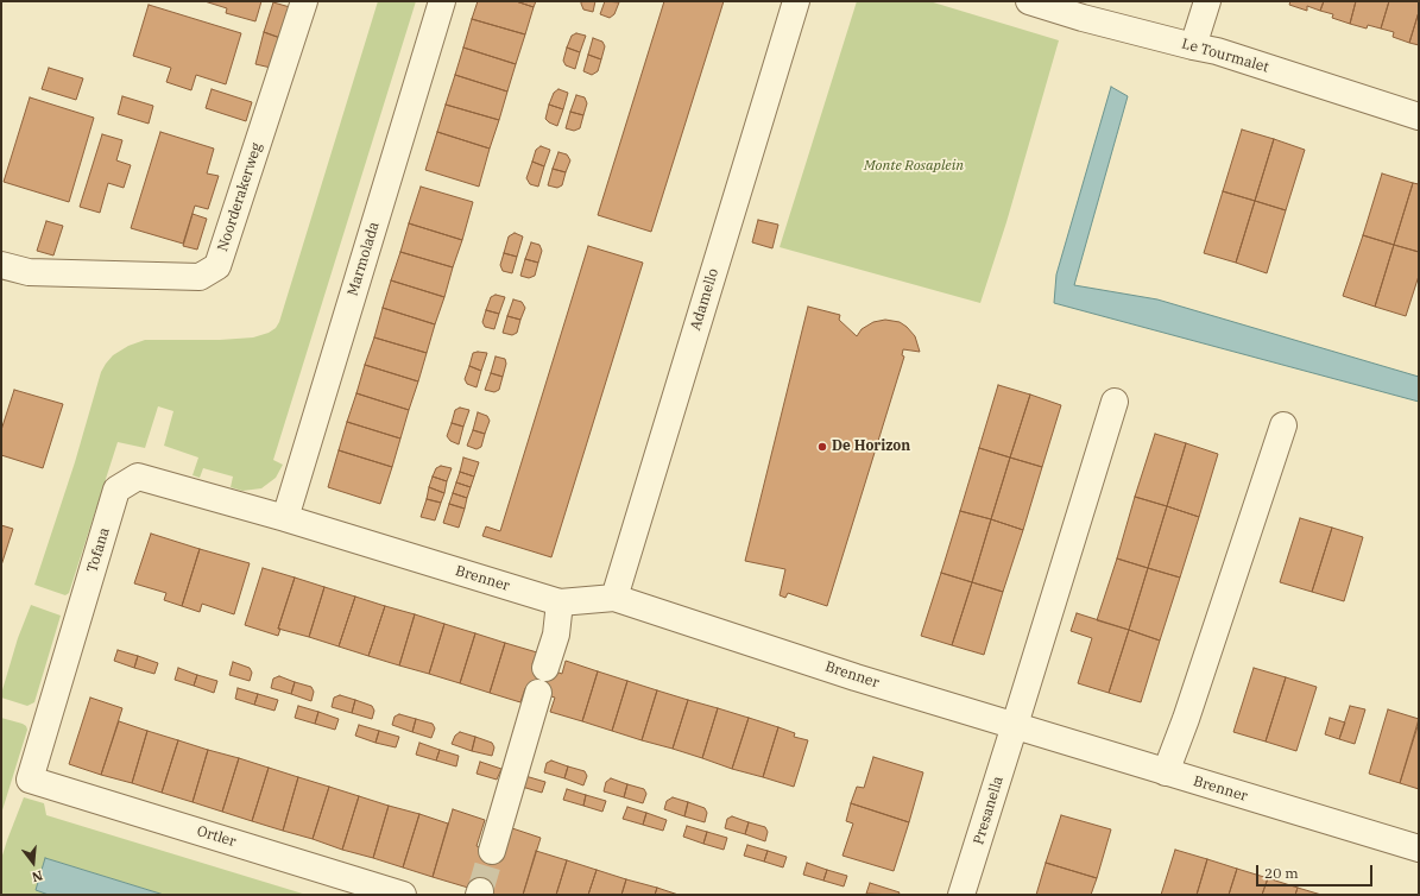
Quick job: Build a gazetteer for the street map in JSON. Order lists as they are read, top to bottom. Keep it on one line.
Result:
{"streets":{"street":["Le Tourmalet","Noorderakerweg","Marmolada","Adamello","Tofana","Brenner","Presanella","Ortler"]},"crossings":[["Marmolada","Tofana"],["Marmolada","Brenner"],["Adamello","Brenner"],["Tofana","Brenner"],["Tofana","Ortler"],["Brenner","Presanella"]],"parks":["Monte Rosaplein"],"places":["De Horizon"],"scale_bar":"20 m","north":"bottom"}
